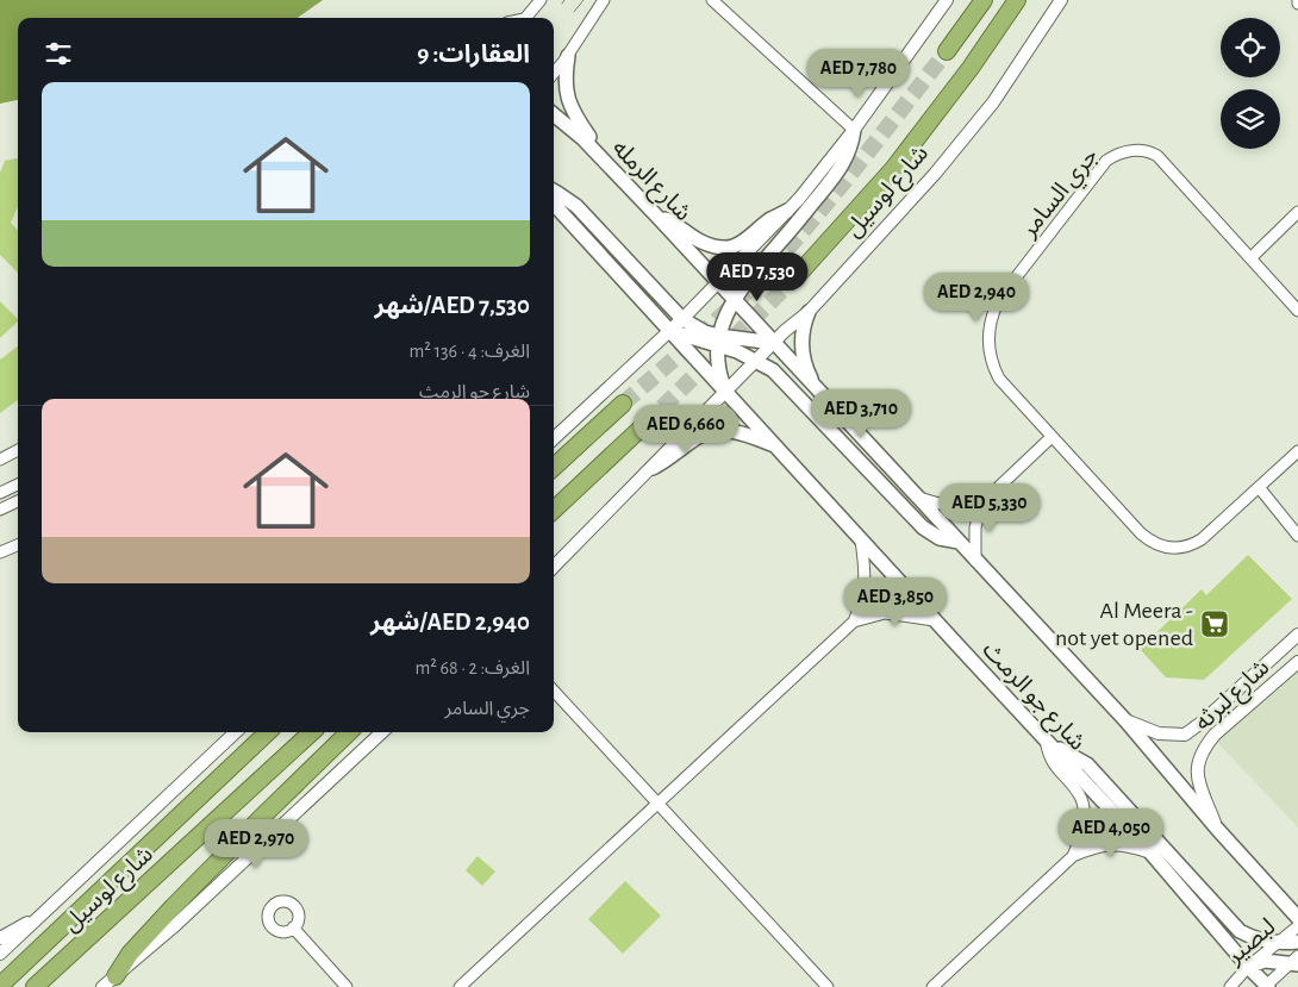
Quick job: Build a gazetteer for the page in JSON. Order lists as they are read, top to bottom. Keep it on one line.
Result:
{"streets":{"highway":["شارع لوسيل"],"main road":["شارع الرمله","شارع جو الرمث"],"street":["جري السامر","شارع لبرثه","لبصير"]},"crossings":[["شارع الرمله","شارع جو الرمث"],["شارع لوسيل","شارع جو الرمث"],["شارع لبرثه","شارع جو الرمث"],["شارع جو الرمث","لبصير"]],"places":{"supermarket":["Al Meera - not yet opened"]},"page":{"heading":"العقارات: 9","price":["AED 7,780","AED 7,530","AED 2,940","AED 3,710","AED 6,660","AED 5,330","AED 3,850","AED 4,050","AED 2,970"],"list":[{"name":"AED 7,530/شهر","note":"الغرف: 4 · 136 m² · شارع جو الرمث"},{"name":"AED 2,940/شهر","note":"الغرف: 2 · 68 m² · جري السامر"}]}}
